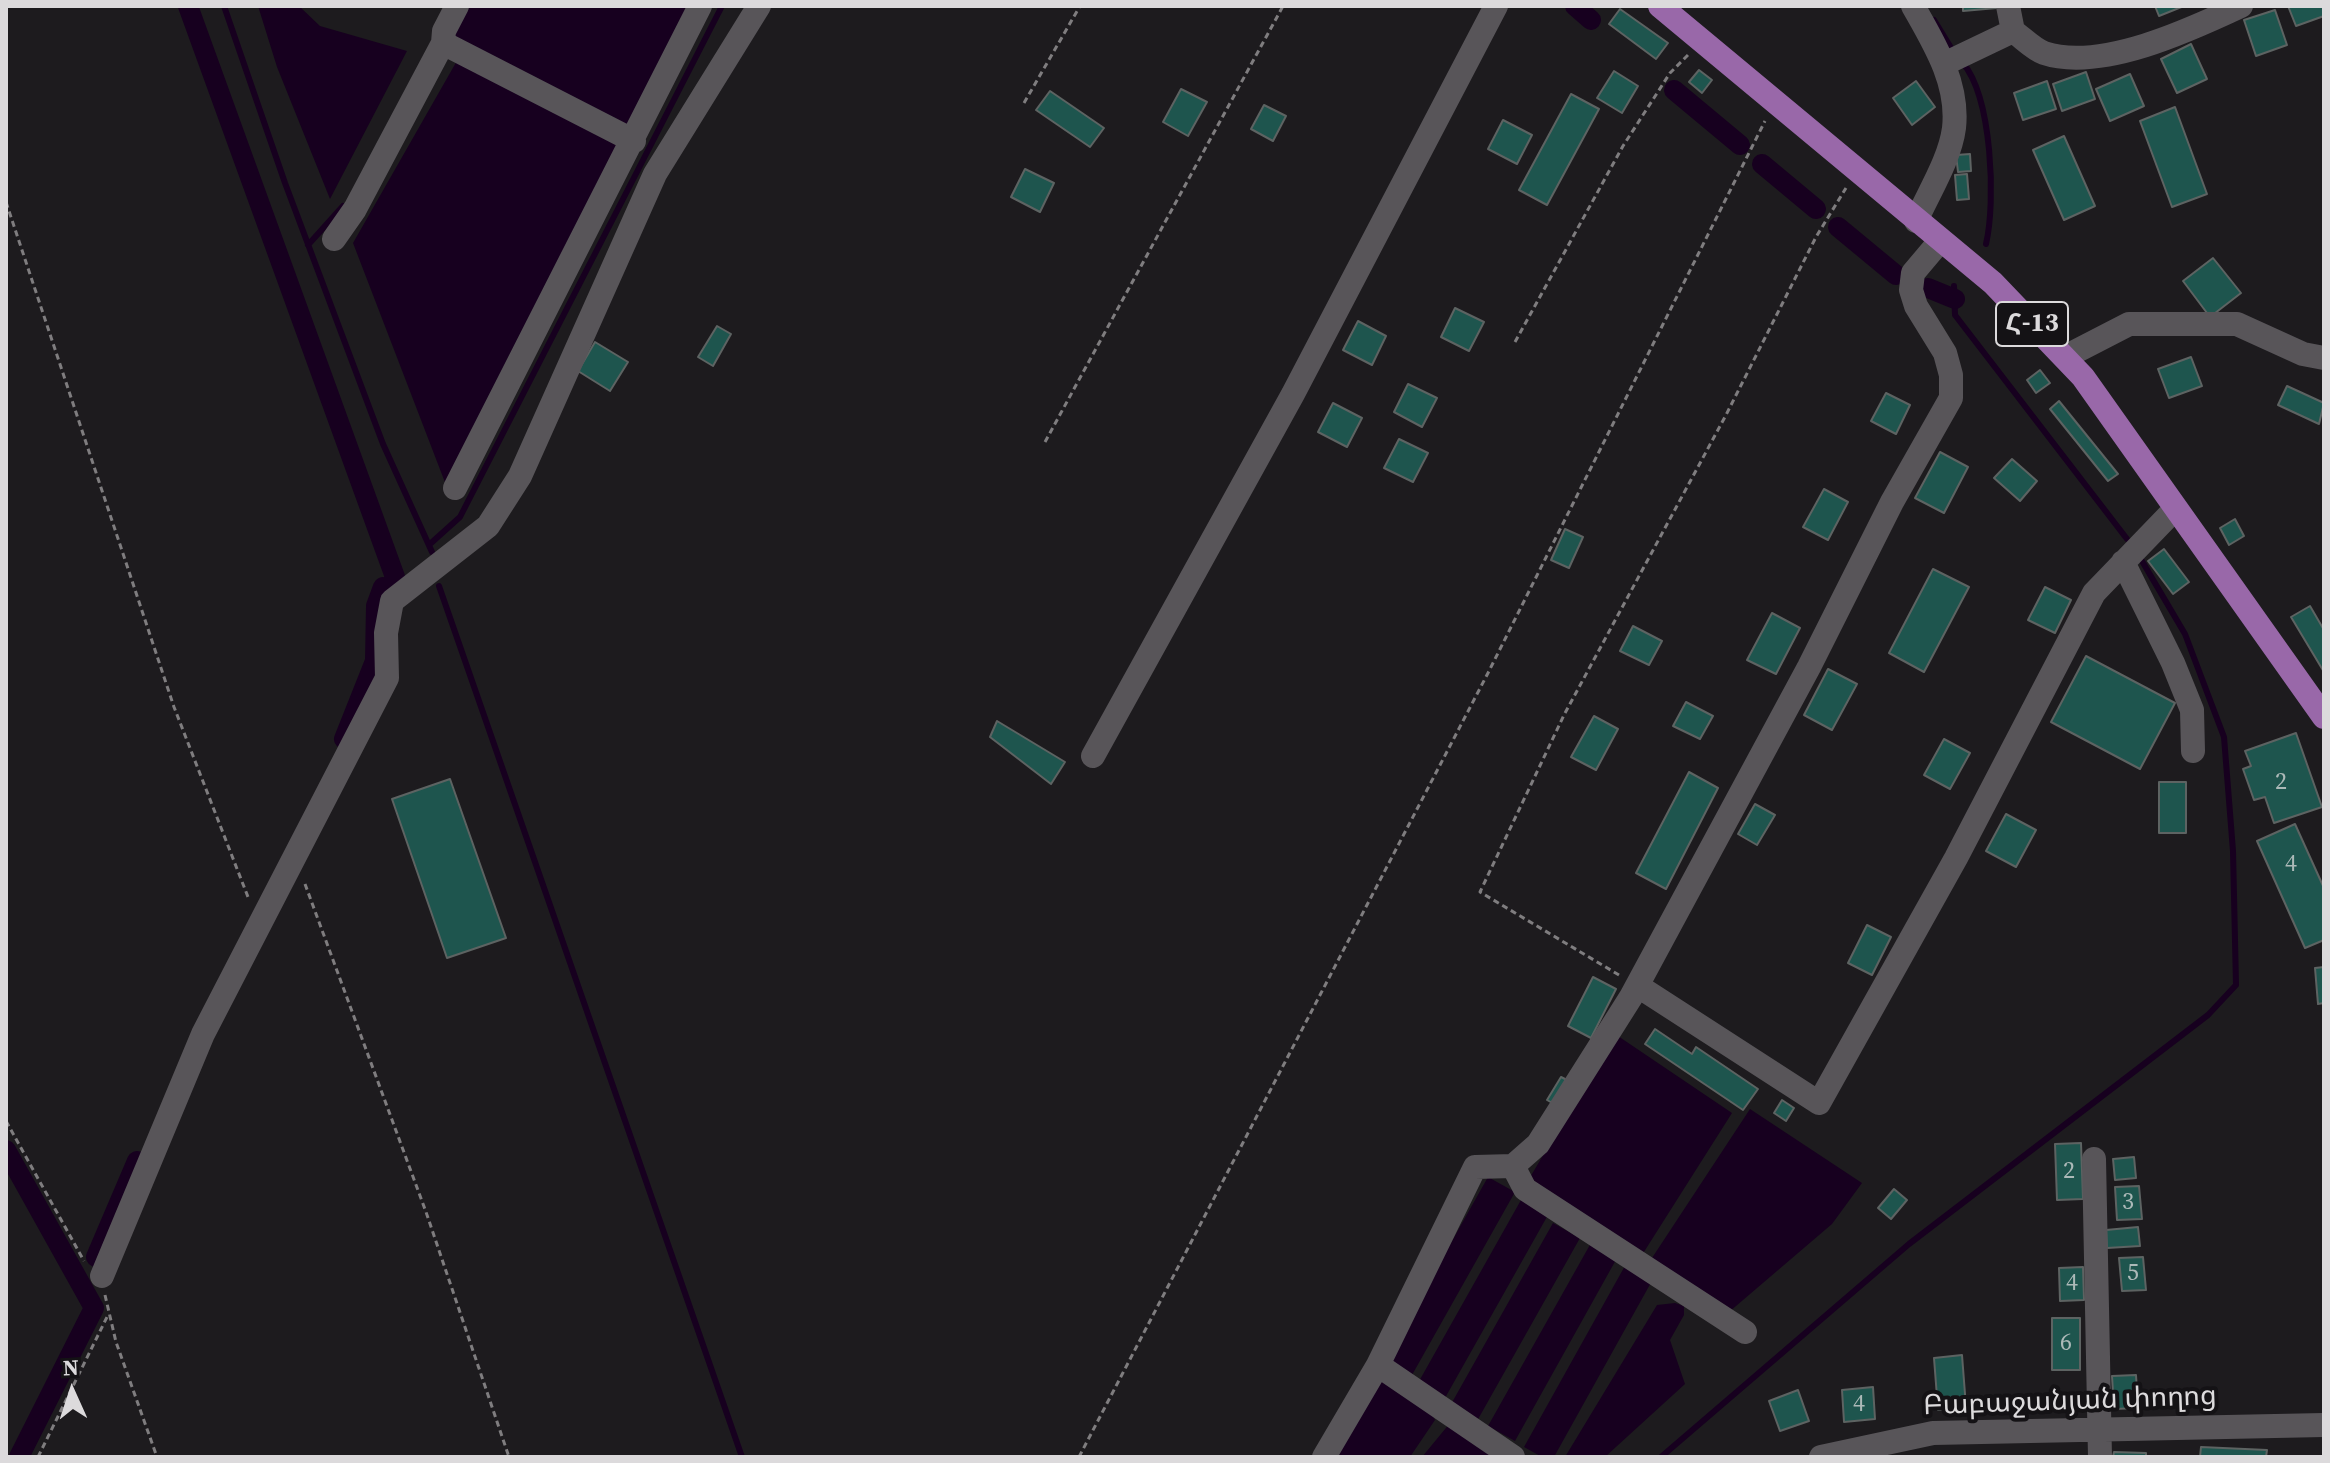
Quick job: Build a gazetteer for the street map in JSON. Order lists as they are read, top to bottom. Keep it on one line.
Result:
{"streets":{"main road":["Հ-13"],"street":["Բաբաջանյան փողոց"]},"house_numbers":["2","4","2","3","5","4","6","4"],"north":"top"}
